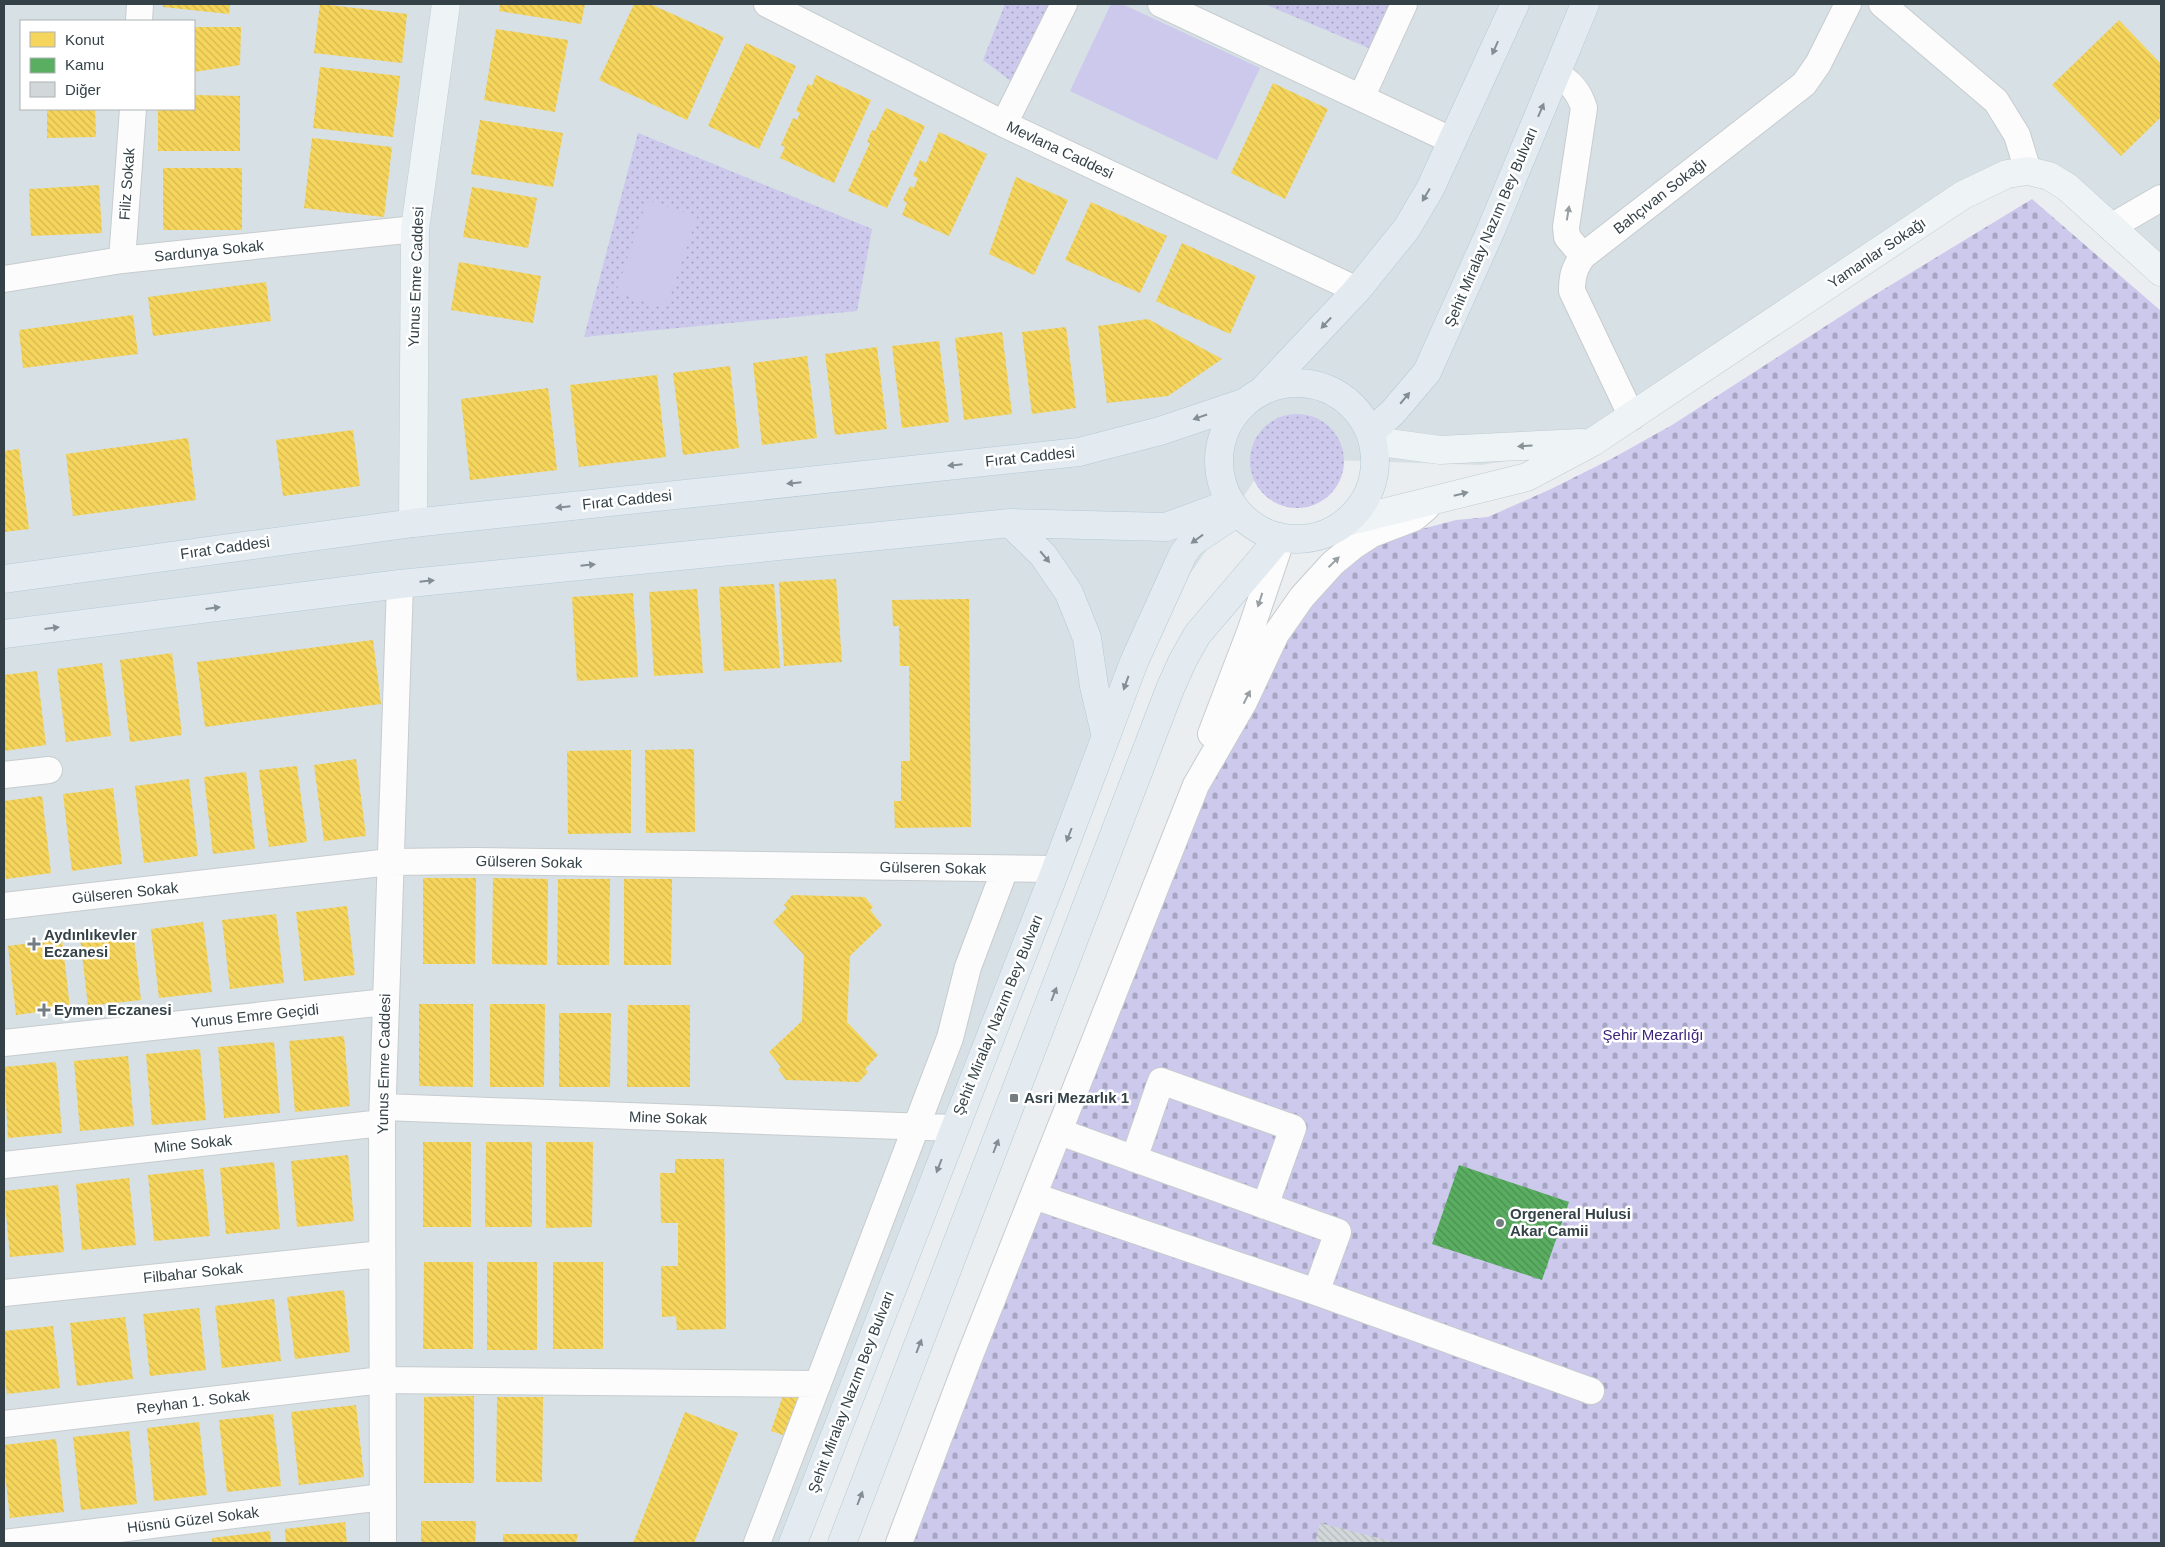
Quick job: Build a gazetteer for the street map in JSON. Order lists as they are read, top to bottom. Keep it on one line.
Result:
{"streets":{"main road":["Şehit Miralay Nazım Bey Bulvarı","Fırat Caddesi"],"street":["Mevlana Caddesi","Filiz Sokak","Bahçıvan Sokağı","Sardunya Sokak","Yamanlar Sokağı","Yunus Emre Caddesi","Gülseren Sokak","Yunus Emre Geçidi","Mine Sokak","Filbahar Sokak","Reyhan 1. Sokak","Hüsnü Güzel Sokak"]},"crossings":[["Filiz Sokak","Sardunya Sokak"],["Bahçıvan Sokağı","Yamanlar Sokağı"],["Şehit Miralay Nazım Bey Bulvarı","Yamanlar Sokağı"],["Şehit Miralay Nazım Bey Bulvarı","Fırat Caddesi"],["Şehit Miralay Nazım Bey Bulvarı","Gülseren Sokak"],["Şehit Miralay Nazım Bey Bulvarı","Mine Sokak"],["Sardunya Sokak","Yunus Emre Caddesi"],["Yamanlar Sokağı","Fırat Caddesi"],["Yunus Emre Caddesi","Fırat Caddesi"],["Yunus Emre Caddesi","Gülseren Sokak"],["Yunus Emre Caddesi","Yunus Emre Geçidi"],["Yunus Emre Caddesi","Mine Sokak"],["Yunus Emre Caddesi","Filbahar Sokak"],["Yunus Emre Caddesi","Reyhan 1. Sokak"],["Yunus Emre Caddesi","Hüsnü Güzel Sokak"]],"parks":["Şehir Mezarlığı"],"places":{"health":["Aydınlıkevler Eczanesi","Eymen Eczanesi"],"transit":["Asri Mezarlık 1"],"other":["Orgeneral Hulusi Akar Camii"]},"legend":["Konut","Kamu","Diğer"]}
